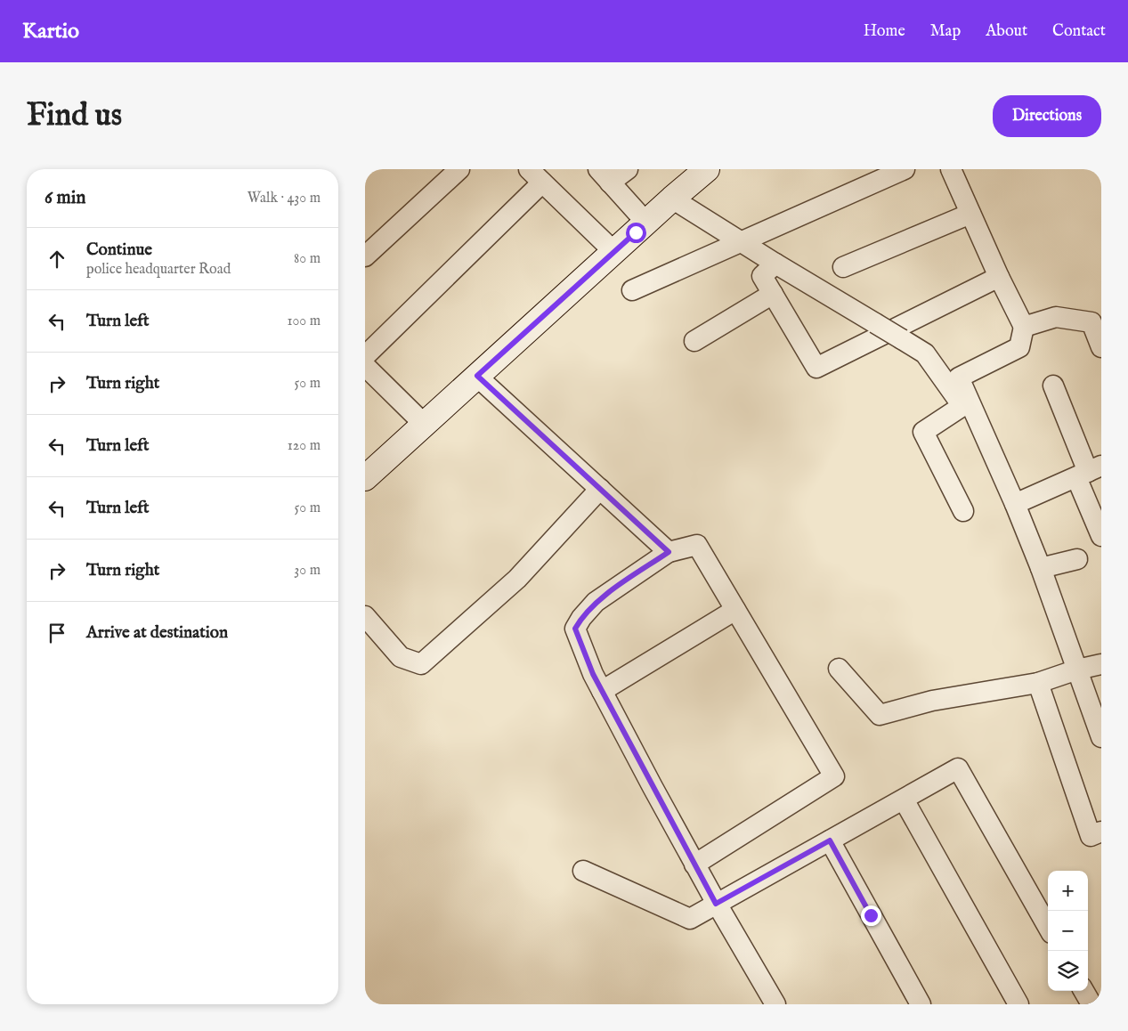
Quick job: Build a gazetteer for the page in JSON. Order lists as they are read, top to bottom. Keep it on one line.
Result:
{"page":{"header":"Kartio","nav":["Home","Map","About","Contact"],"buttons":"Directions","title":"Find us","heading":["6 min","Walk · 430 m"],"list":[["Continue","police headquarter Road","80 m"],["Turn left","100 m"],["Turn right","50 m"],["Turn left","120 m"],["Turn left","50 m"],["Turn right","30 m"],"Arrive at destination"],"map_buttons":["+","−"]}}
